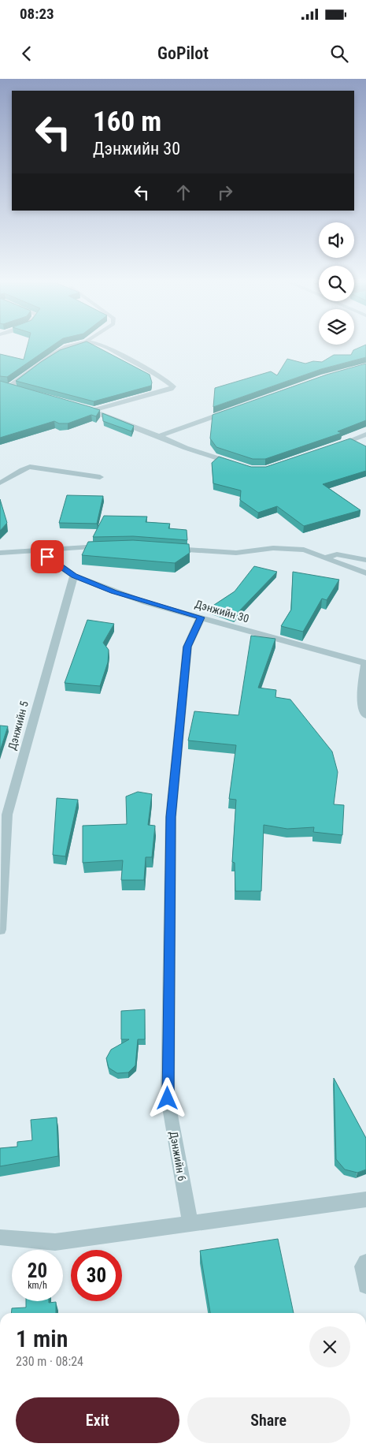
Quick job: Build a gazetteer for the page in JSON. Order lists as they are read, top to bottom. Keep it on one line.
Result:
{"streets":{"street":["Дэнжийн 30","Дэнжийн 5","Дэнжийн 6"]},"crossings":[["Дэнжийн 30","Дэнжийн 5"],["Дэнжийн 30","Дэнжийн 6"]],"page":{"status":"08:23","header":"GoPilot","turn":["160 m","Дэнжийн 30"],"speed":"20 km/h","limit":"30","heading":["1 min","230 m · 08:24"],"buttons":["Exit","Share"]}}
